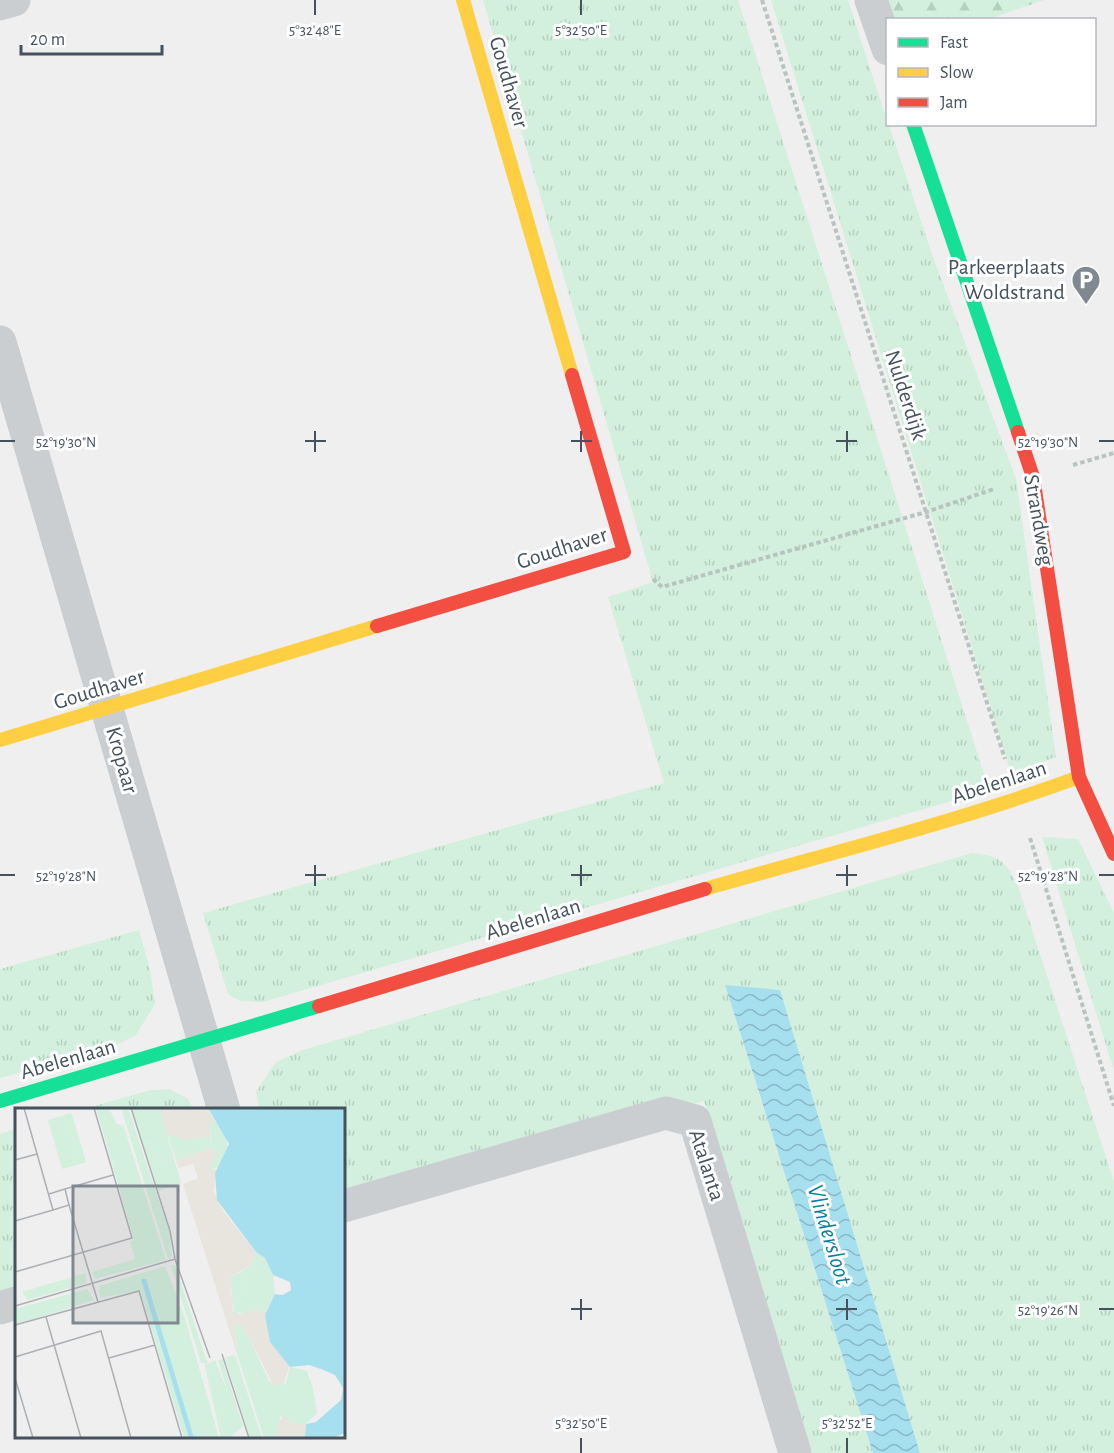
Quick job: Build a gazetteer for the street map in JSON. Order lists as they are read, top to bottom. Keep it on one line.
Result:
{"streets":{"street":["Goudhaver","Strandweg","Kropaar","Abelenlaan","Atalanta"],"path":["Nulderdijk"]},"crossings":[["Goudhaver","Kropaar"],["Nulderdijk","Abelenlaan"],["Strandweg","Abelenlaan"],["Kropaar","Abelenlaan"]],"water":["Vlindersloot"],"places":{"parking":["Parkeerplaats Woldstrand"]},"legend":["Fast","Slow","Jam"],"scale_bar":"20 m","coordinates":["5°32'48\"E","5°32'50\"E","52°19'30\"N","52°19'28\"N","52°19'26\"N","5°32'52\"E"]}
